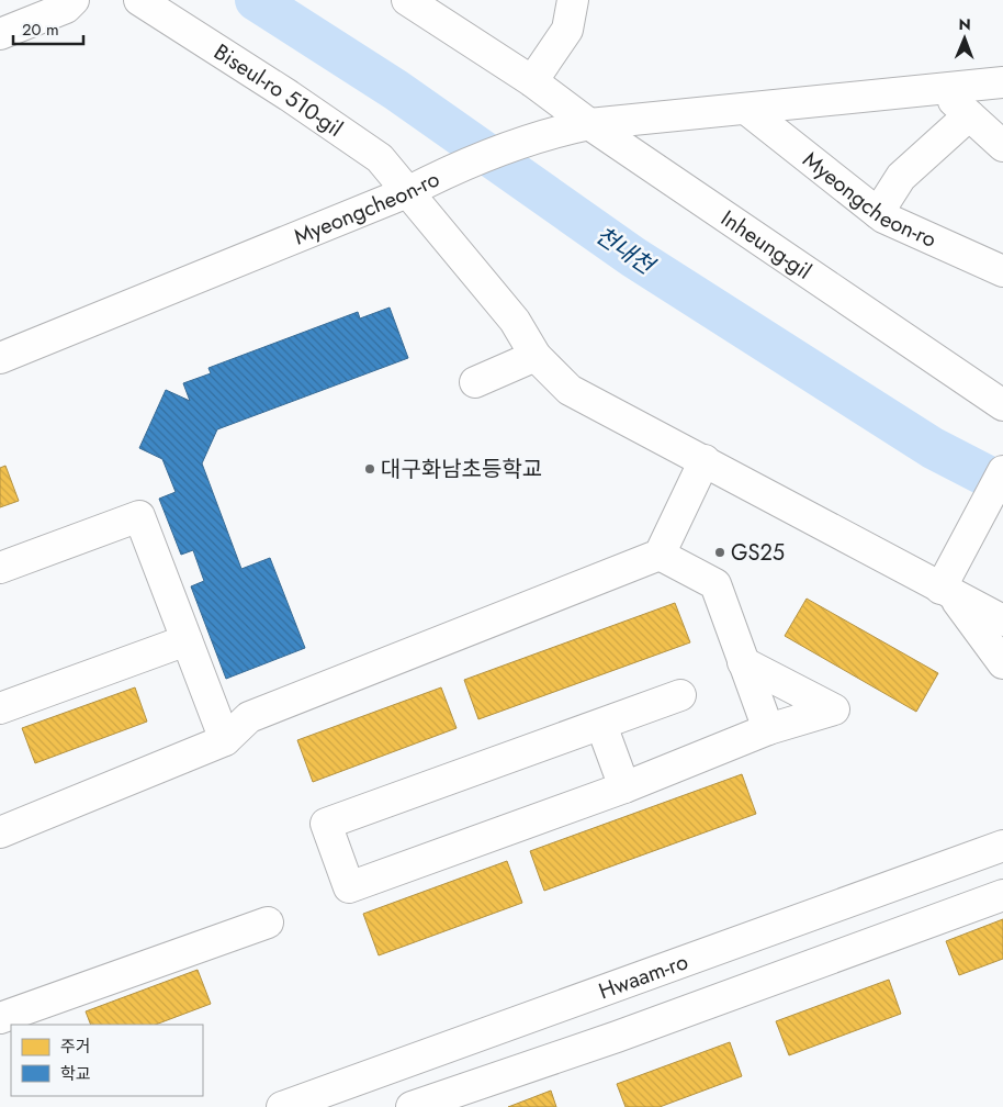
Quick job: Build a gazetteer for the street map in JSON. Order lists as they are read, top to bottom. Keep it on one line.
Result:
{"streets":{"street":["Biseul-ro 510-gil","Myeongcheon-ro","Inheung-gil","Hwaam-ro"]},"crossings":[["Biseul-ro 510-gil","Myeongcheon-ro"],["Myeongcheon-ro","Inheung-gil"]],"water":["천내천"],"places":["대구화남초등학교","GS25"],"legend":["주거","학교"],"scale_bar":"20 m","north":"top"}
